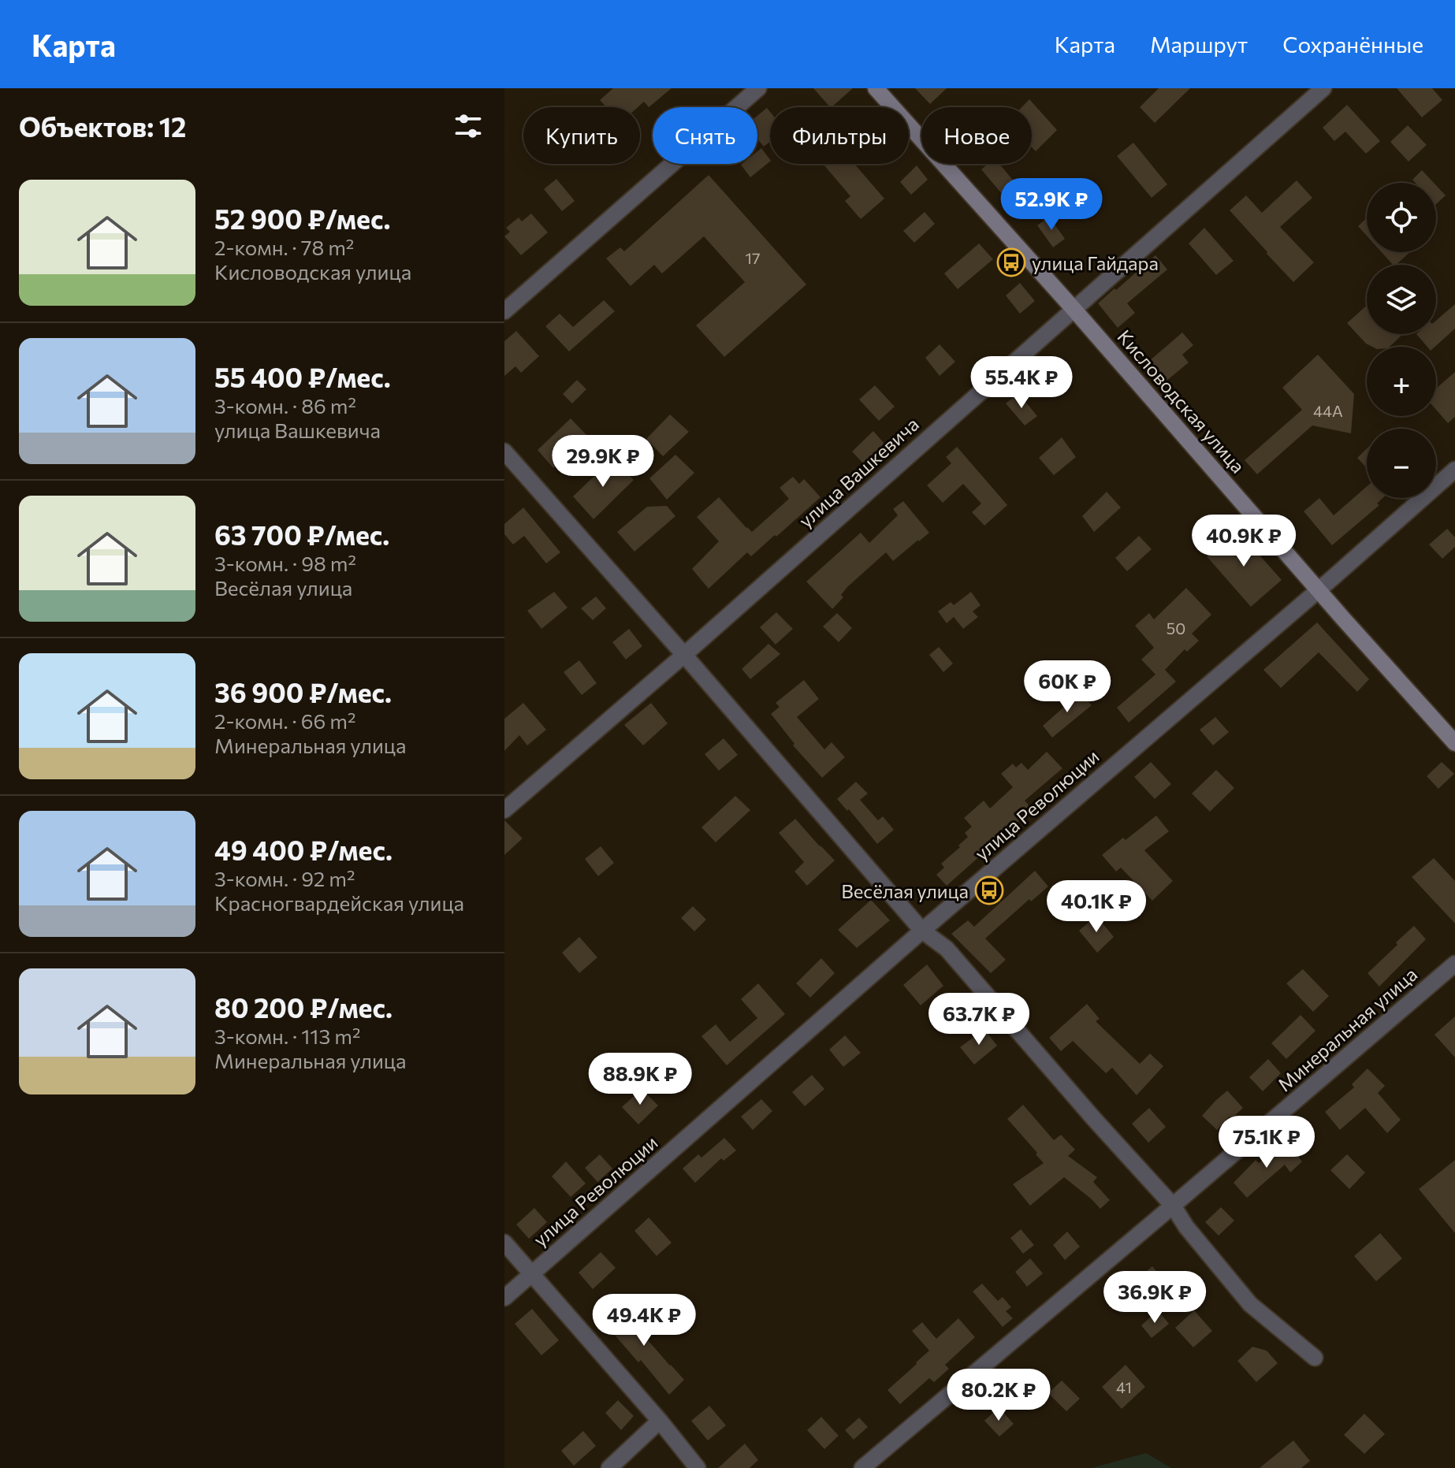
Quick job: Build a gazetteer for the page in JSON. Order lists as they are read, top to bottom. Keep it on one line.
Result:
{"streets":{"main road":["Кисловодская улица"],"street":["улица Вашкевича","улица Революции","Минеральная улица"]},"crossings":[["Кисловодская улица","улица Вашкевича"],["Кисловодская улица","улица Революции"]],"places":{"bus stop":["улица Гайдара","Весёлая улица"]},"house_numbers":["17","44А","50","41"],"page":{"header":"Карта","nav":["Карта","Маршрут","Сохранённые"],"heading":"Объектов: 12","chip":["Купить","Снять","Фильтры","Новое"],"list":[{"name":"52 900 ₽/мес.","note":"2-комн. · 78 m² · Кисловодская улица"},{"name":"55 400 ₽/мес.","note":"3-комн. · 86 m² · улица Вашкевича"},{"name":"63 700 ₽/мес.","note":"3-комн. · 98 m² · Весёлая улица"},{"name":"36 900 ₽/мес.","note":"2-комн. · 66 m² · Минеральная улица"},{"name":"49 400 ₽/мес.","note":"3-комн. · 92 m² · Красногвардейская улица"},{"name":"80 200 ₽/мес.","note":"3-комн. · 113 m² · Минеральная улица"}],"price":["52.9K ₽","55.4K ₽","29.9K ₽","40.9K ₽","60K ₽","40.1K ₽","63.7K ₽","88.9K ₽","75.1K ₽","36.9K ₽","49.4K ₽","80.2K ₽"],"map_buttons":["+","−"]}}
